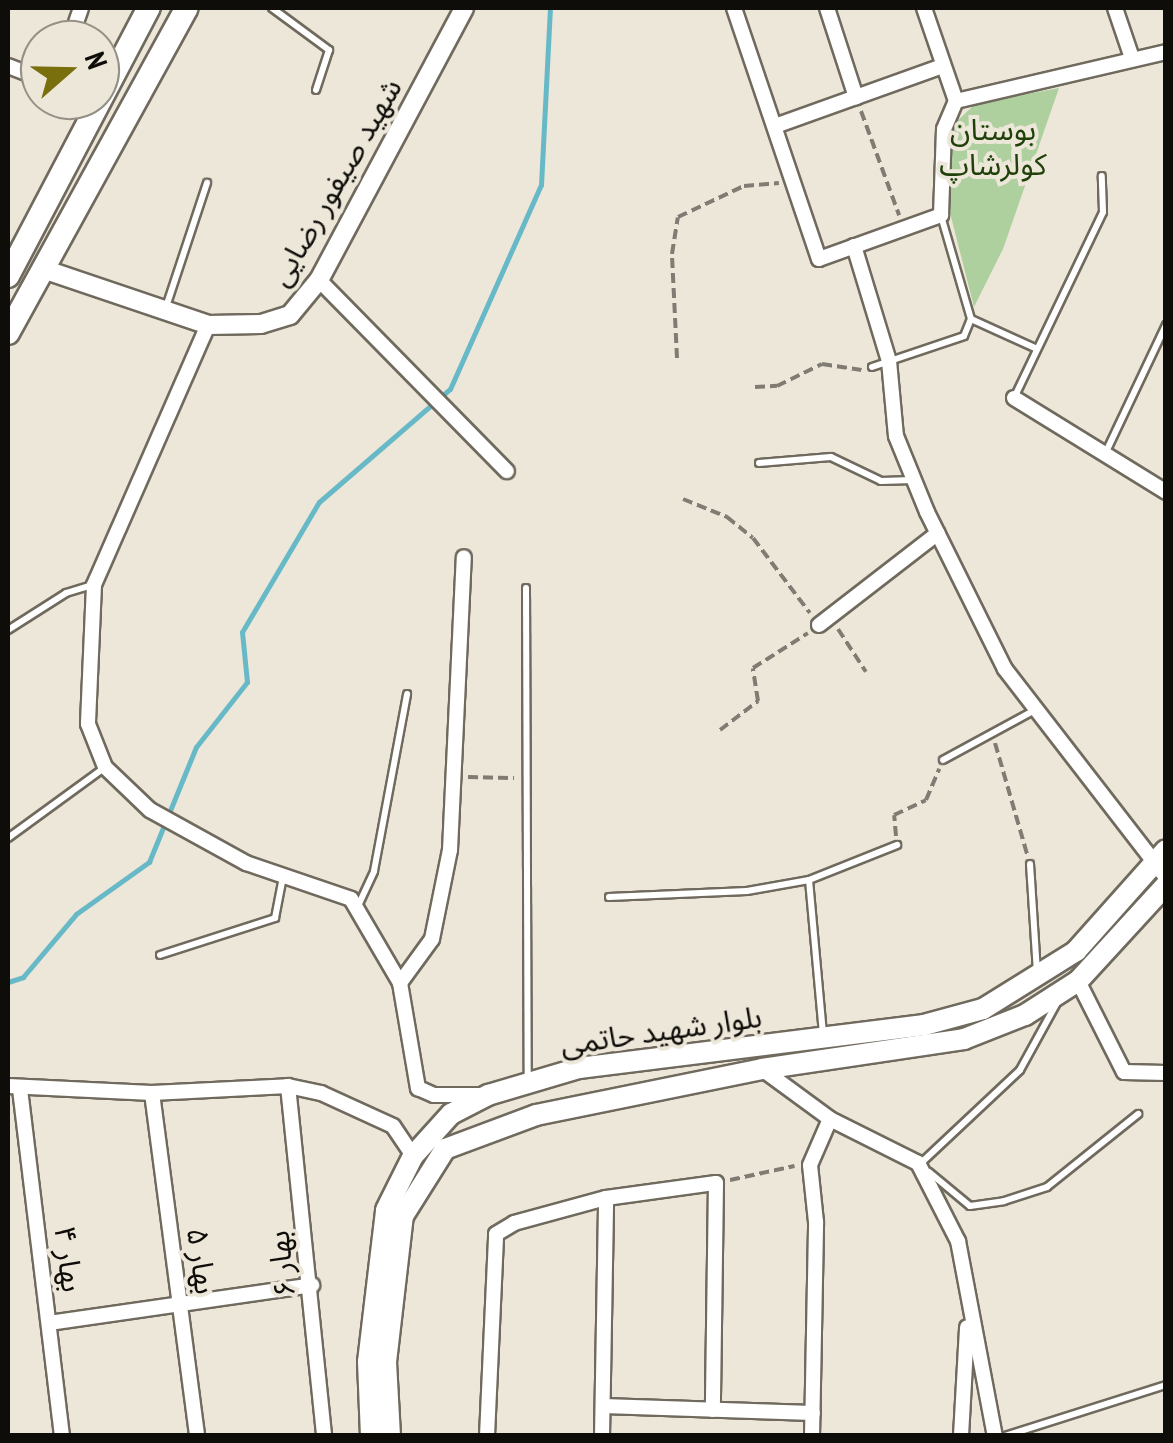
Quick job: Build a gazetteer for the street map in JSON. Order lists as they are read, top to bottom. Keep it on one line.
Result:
{"streets":{"main road":["بلوار شهید حاتمی"],"street":["شهید صیفور رضایی","بهار ۴","بهار ۵","بهار ۶"]},"parks":["بوستان کولرشاپ"],"north":"right"}
